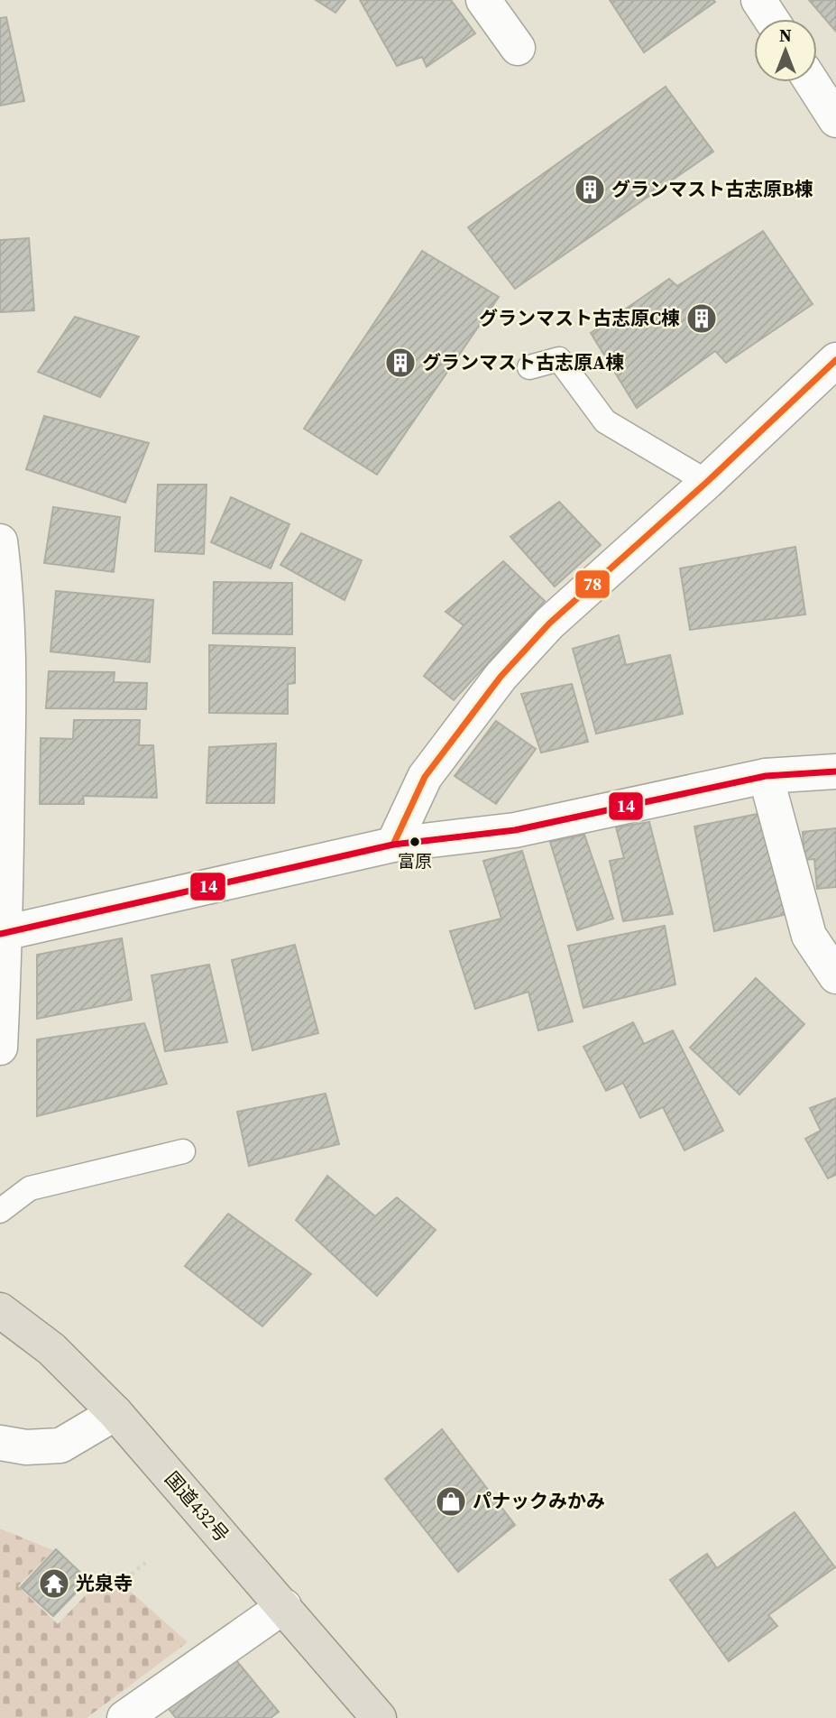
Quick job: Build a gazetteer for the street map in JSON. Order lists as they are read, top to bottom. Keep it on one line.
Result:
{"streets":{"highway":["国道432号"]},"places":{"building":["グランマスト古志原B棟","グランマスト古志原C棟","グランマスト古志原A棟"],"other":["富原"],"shop":["パナックみかみ"],"temple":["光泉寺"]},"lines":["transit line 78","transit line 14"],"north":"top"}
